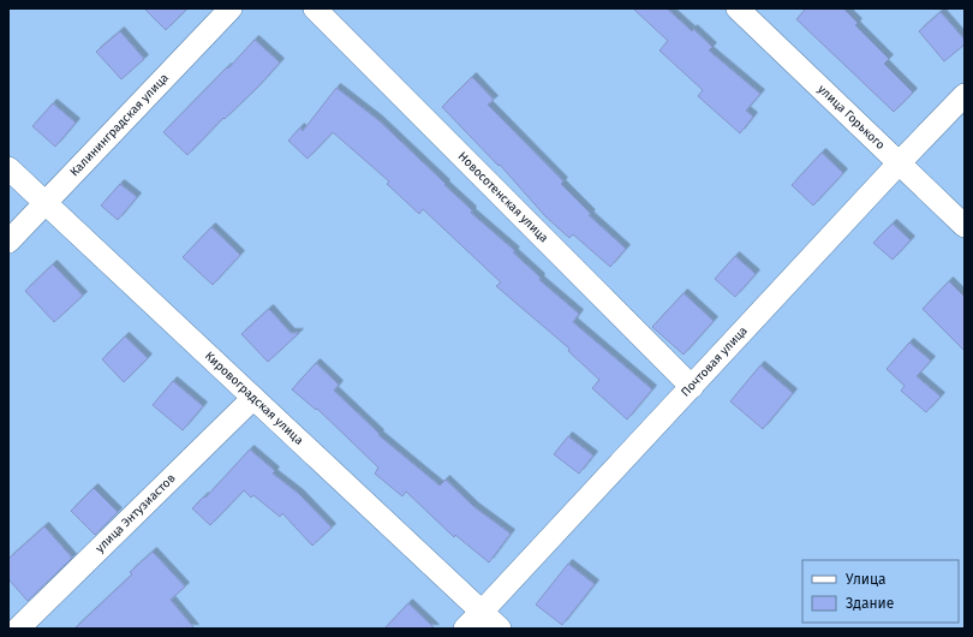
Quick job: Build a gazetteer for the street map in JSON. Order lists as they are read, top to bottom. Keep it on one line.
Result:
{"streets":{"street":["улица Горького","Калининградская улица","Новосотенская улица","Почтовая улица","Кировоградская улица","улица Энтузиастов"]},"crossings":[["улица Горького","Почтовая улица"],["Калининградская улица","Кировоградская улица"],["Новосотенская улица","Почтовая улица"],["Почтовая улица","Кировоградская улица"],["Кировоградская улица","улица Энтузиастов"]],"legend":["Улица","Здание"]}
